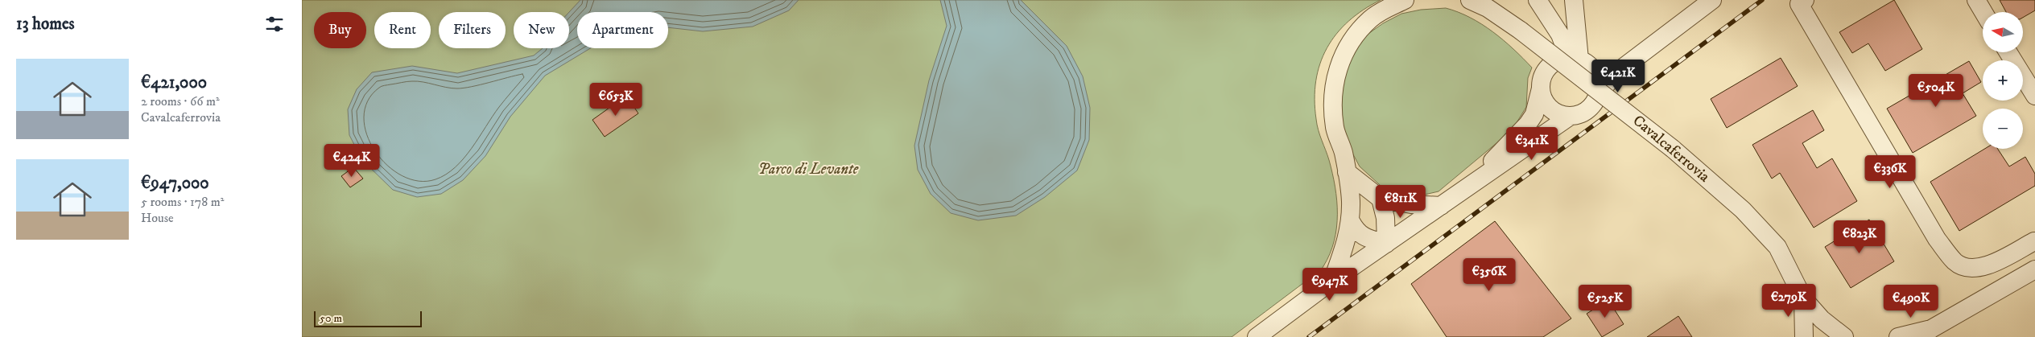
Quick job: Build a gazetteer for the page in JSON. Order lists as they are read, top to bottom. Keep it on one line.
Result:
{"streets":{"street":["Cavalcaferrovia"]},"parks":["Parco di Levante"],"scale_bar":"50 m","north":"left","page":{"heading":"13 homes","map_buttons":["+","−"],"chip":["Buy","Rent","Filters","New","Apartment"],"list":[{"name":"€421,000","note":"2 rooms · 66 m² · Cavalcaferrovia"},{"name":"€947,000","note":"5 rooms · 178 m² · House"}],"price":["€421K","€504K","€653K","€341K","€424K","€336K","€811K","€823K","€356K","€947K","€279K","€525K","€490K"],"scale":"50 m"}}
